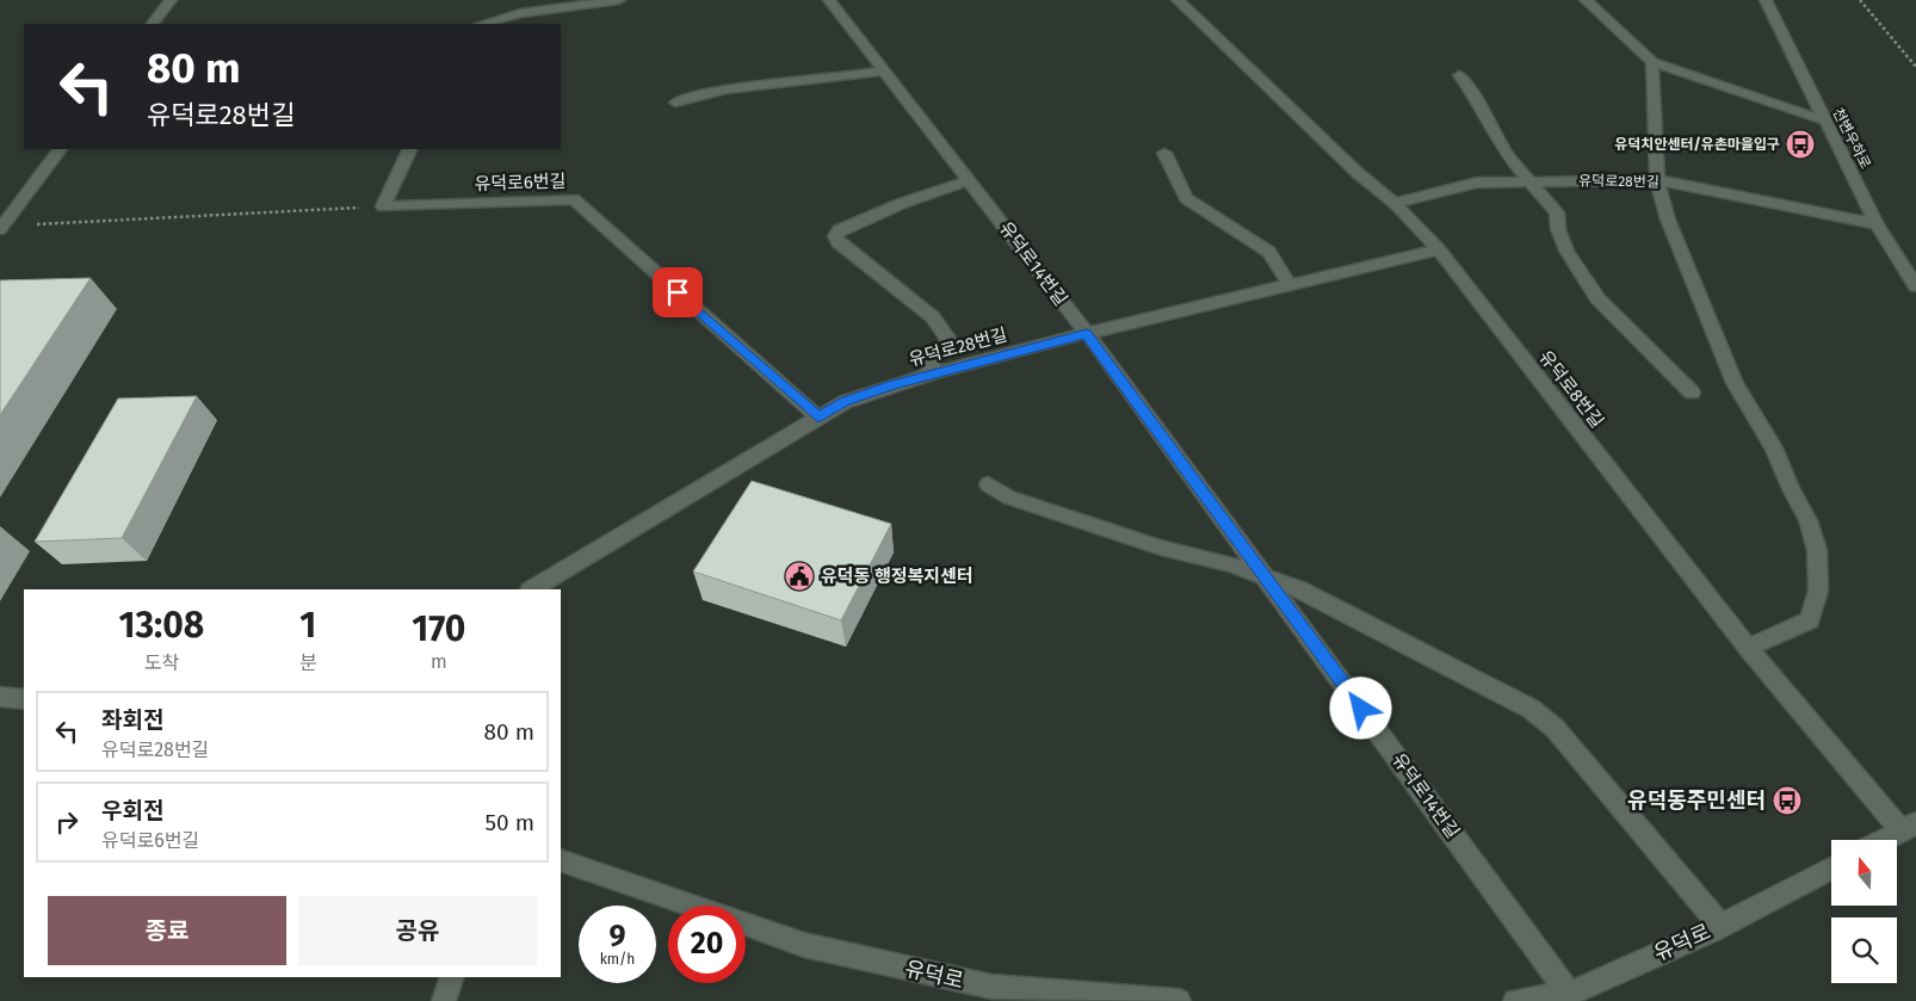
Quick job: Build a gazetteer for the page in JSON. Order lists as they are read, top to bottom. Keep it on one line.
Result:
{"streets":{"street":["천변우하로","유덕로28번길","유덕로6번길","유덕로14번길","유덕로8번길","유덕로"]},"crossings":[["천변우하로","유덕로28번길"],["유덕로28번길","유덕로6번길"],["유덕로28번길","유덕로14번길"],["유덕로28번길","유덕로8번길"],["유덕로14번길","유덕로"]],"places":{"bus stop":["유덕치안센터/유촌마을입구","유덕동주민센터"],"public building":["유덕동 행정복지센터"]},"north":"top","page":{"turn":["80 m","유덕로28번길"],"eta":["13:08","도착","1","분","170","m"],"list":[{"name":"좌회전","note":"유덕로28번길","value":"80 m"},{"name":"우회전","note":"유덕로6번길","value":"50 m"}],"buttons":["종료","공유"],"speed":"9 km/h","limit":"20"}}
